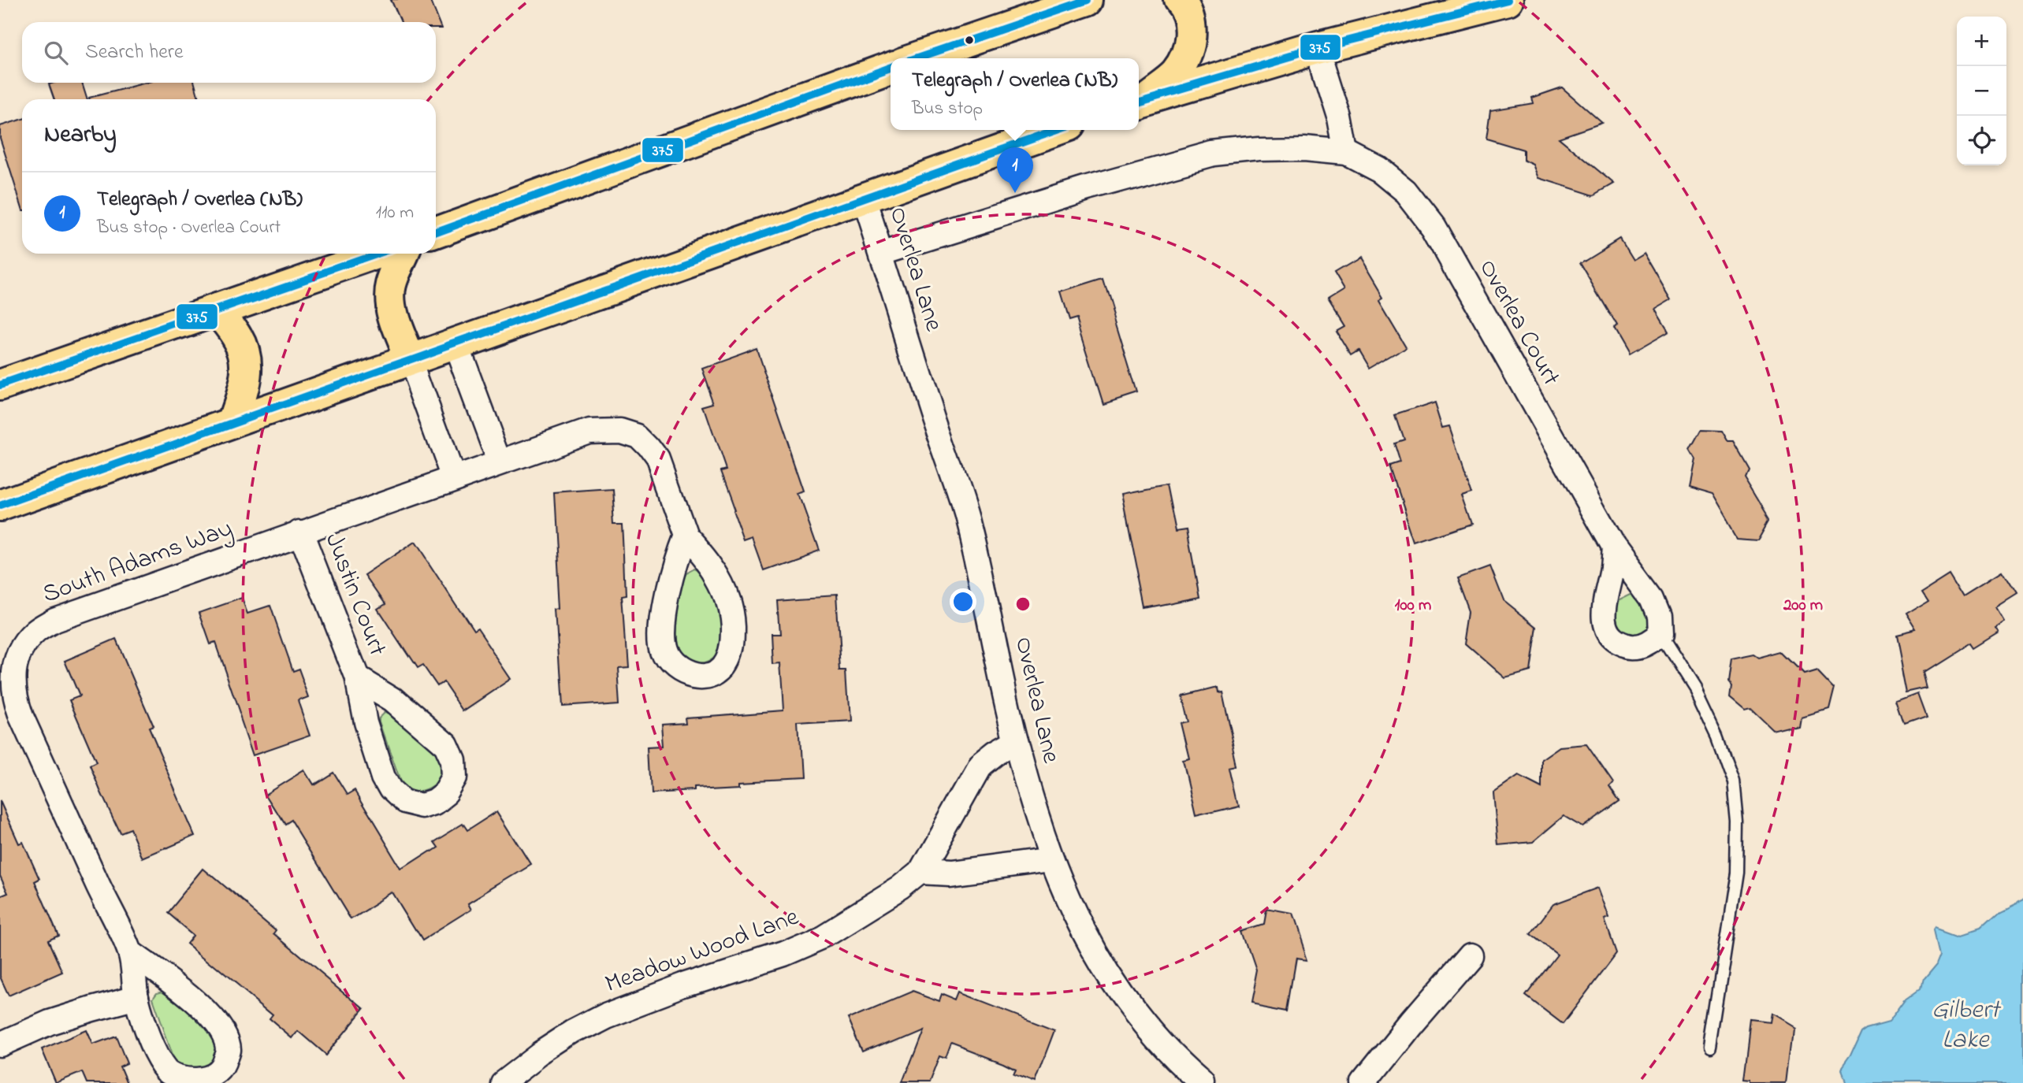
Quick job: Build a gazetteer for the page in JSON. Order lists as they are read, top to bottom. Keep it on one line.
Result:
{"streets":{"street":["Overlea Lane","Overlea Court","South Adams Way","Justin Court","Meadow Wood Lane"]},"crossings":[["Overlea Lane","Overlea Court"],["Overlea Lane","Meadow Wood Lane"],["South Adams Way","Justin Court"]],"water":["Gilbert Lake"],"lines":["transit line 375"],"page":{"map_buttons":["+","−"],"search":"Search here","popup":["Telegraph / Overlea (NB)","Bus stop"],"heading":"Nearby","pins":"1","list":[{"mark":"1","name":"Telegraph / Overlea (NB)","note":"Bus stop · Overlea Court","value":"110 m"}]},"rings":["100 m","200 m"]}
